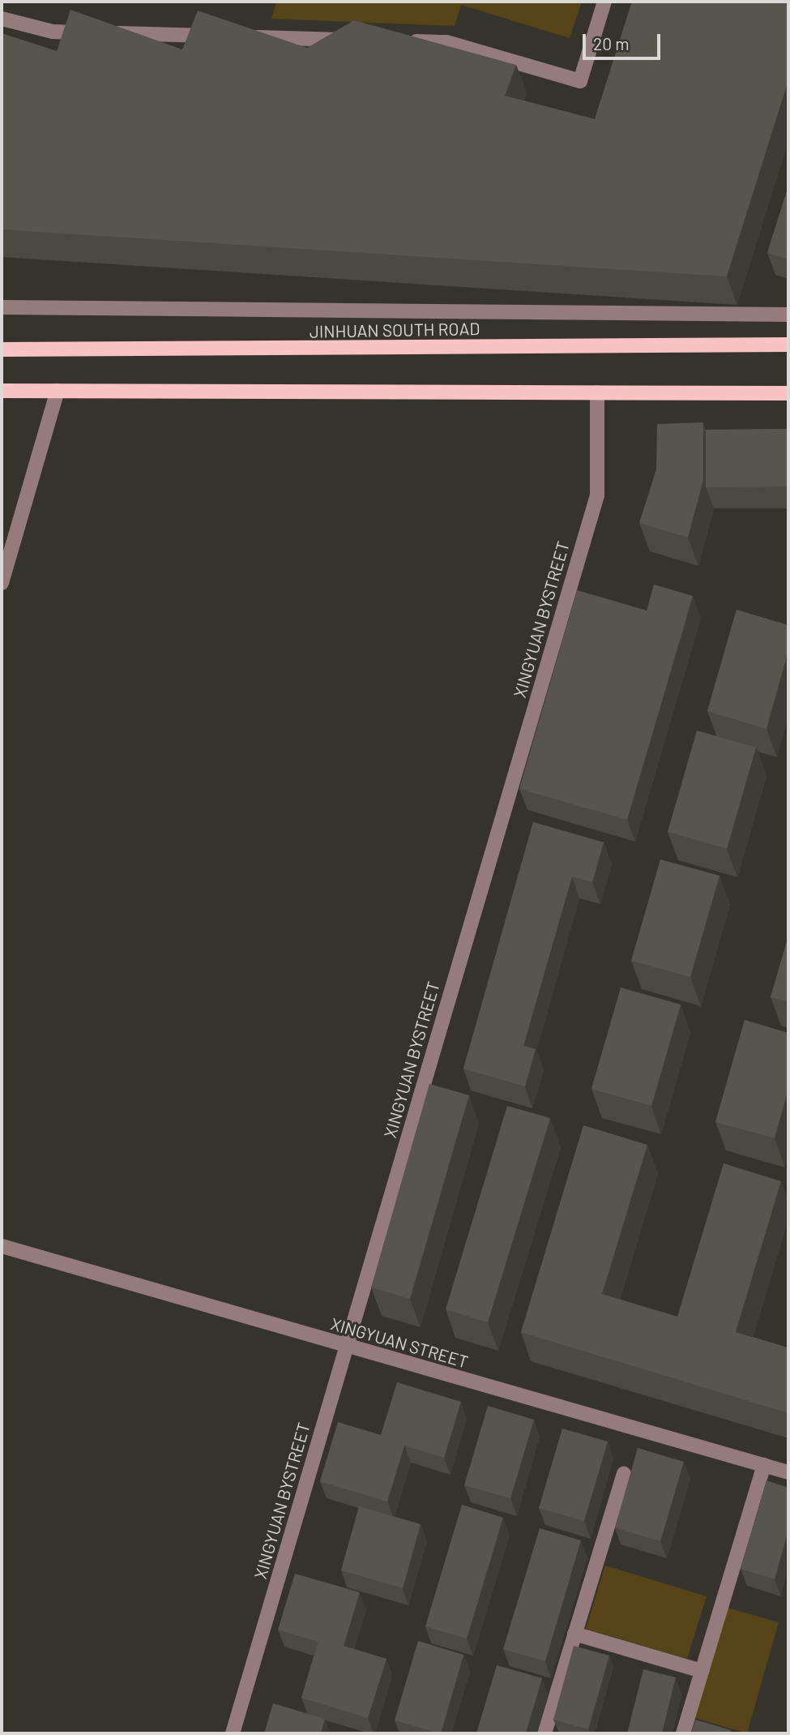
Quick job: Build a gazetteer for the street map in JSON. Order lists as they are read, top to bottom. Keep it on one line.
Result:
{"streets":{"main road":["JINHUAN SOUTH ROAD"],"street":["XINGYUAN BYSTREET","XINGYUAN STREET"]},"crossings":[["XINGYUAN BYSTREET","XINGYUAN STREET"]],"scale_bar":"20 m"}
